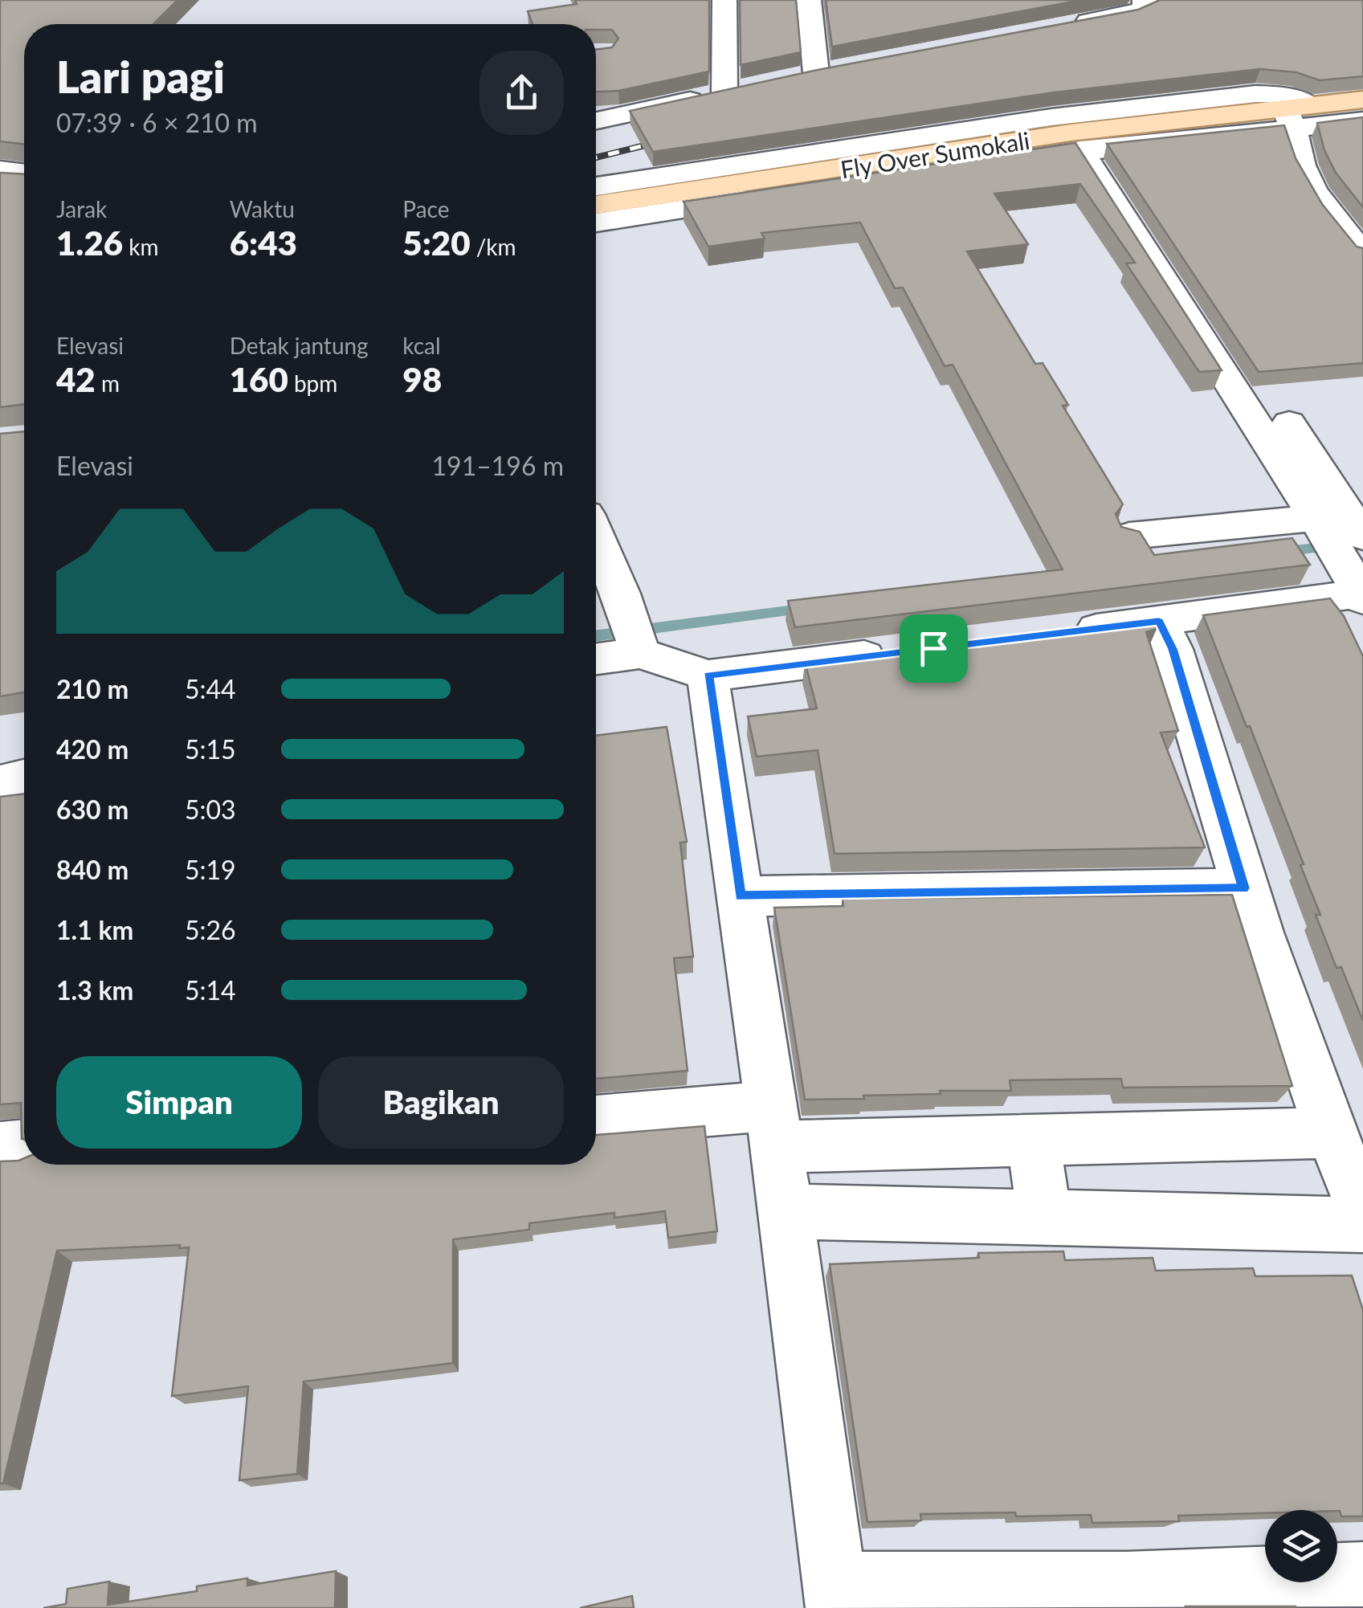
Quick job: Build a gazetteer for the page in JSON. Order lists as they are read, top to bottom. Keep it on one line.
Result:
{"streets":{"main road":["Fly Over Sumokali"]},"page":{"heading":["Lari pagi","07:39 · 6 × 210 m"],"stats":[["Jarak","1.26 km"],["Waktu","6:43"],["Pace","5:20 /km"],["Elevasi","42 m"],["Detak jantung","160 bpm"],["kcal","98"]],"chart":["Elevasi","191–196 m"],"list":[{"name":"210 m","note":"5:44"},{"name":"420 m","note":"5:15"},{"name":"630 m","note":"5:03"},{"name":"840 m","note":"5:19"},{"name":"1.1 km","note":"5:26"},{"name":"1.3 km","note":"5:14"}],"buttons":["Simpan","Bagikan"]}}
